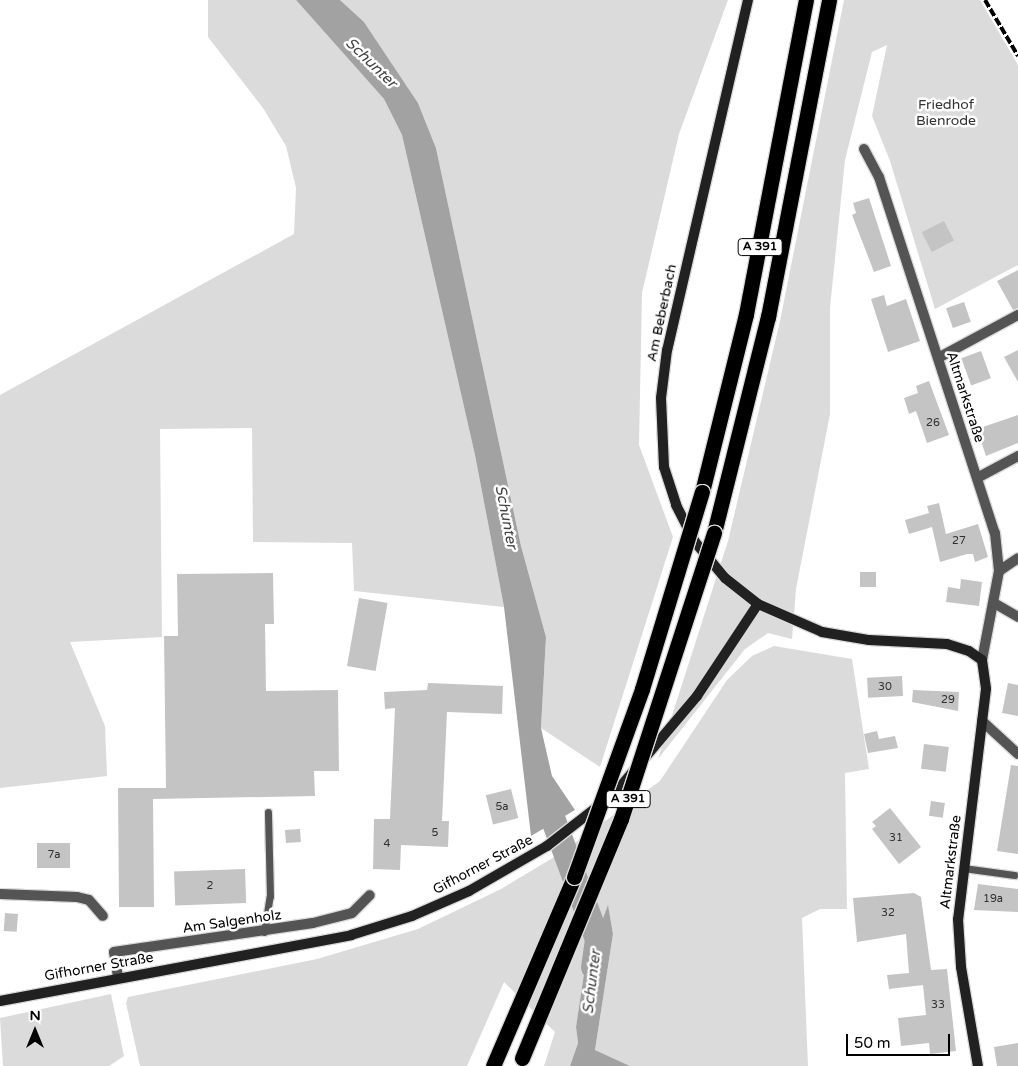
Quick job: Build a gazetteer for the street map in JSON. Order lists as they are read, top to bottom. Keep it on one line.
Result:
{"streets":{"highway":["A 391"],"main road":["Am Beberbach","Altmarkstraße","Gifhorner Straße"],"street":["Am Salgenholz"]},"crossings":[["Am Beberbach","Gifhorner Straße"],["Gifhorner Straße","Am Salgenholz"]],"water":["Schunter"],"parks":["Friedhof Bienrode"],"house_numbers":["26","27","30","29","5a","5","31","4","7a","2","19a","32","33"],"scale_bar":"50 m","north":"top"}
